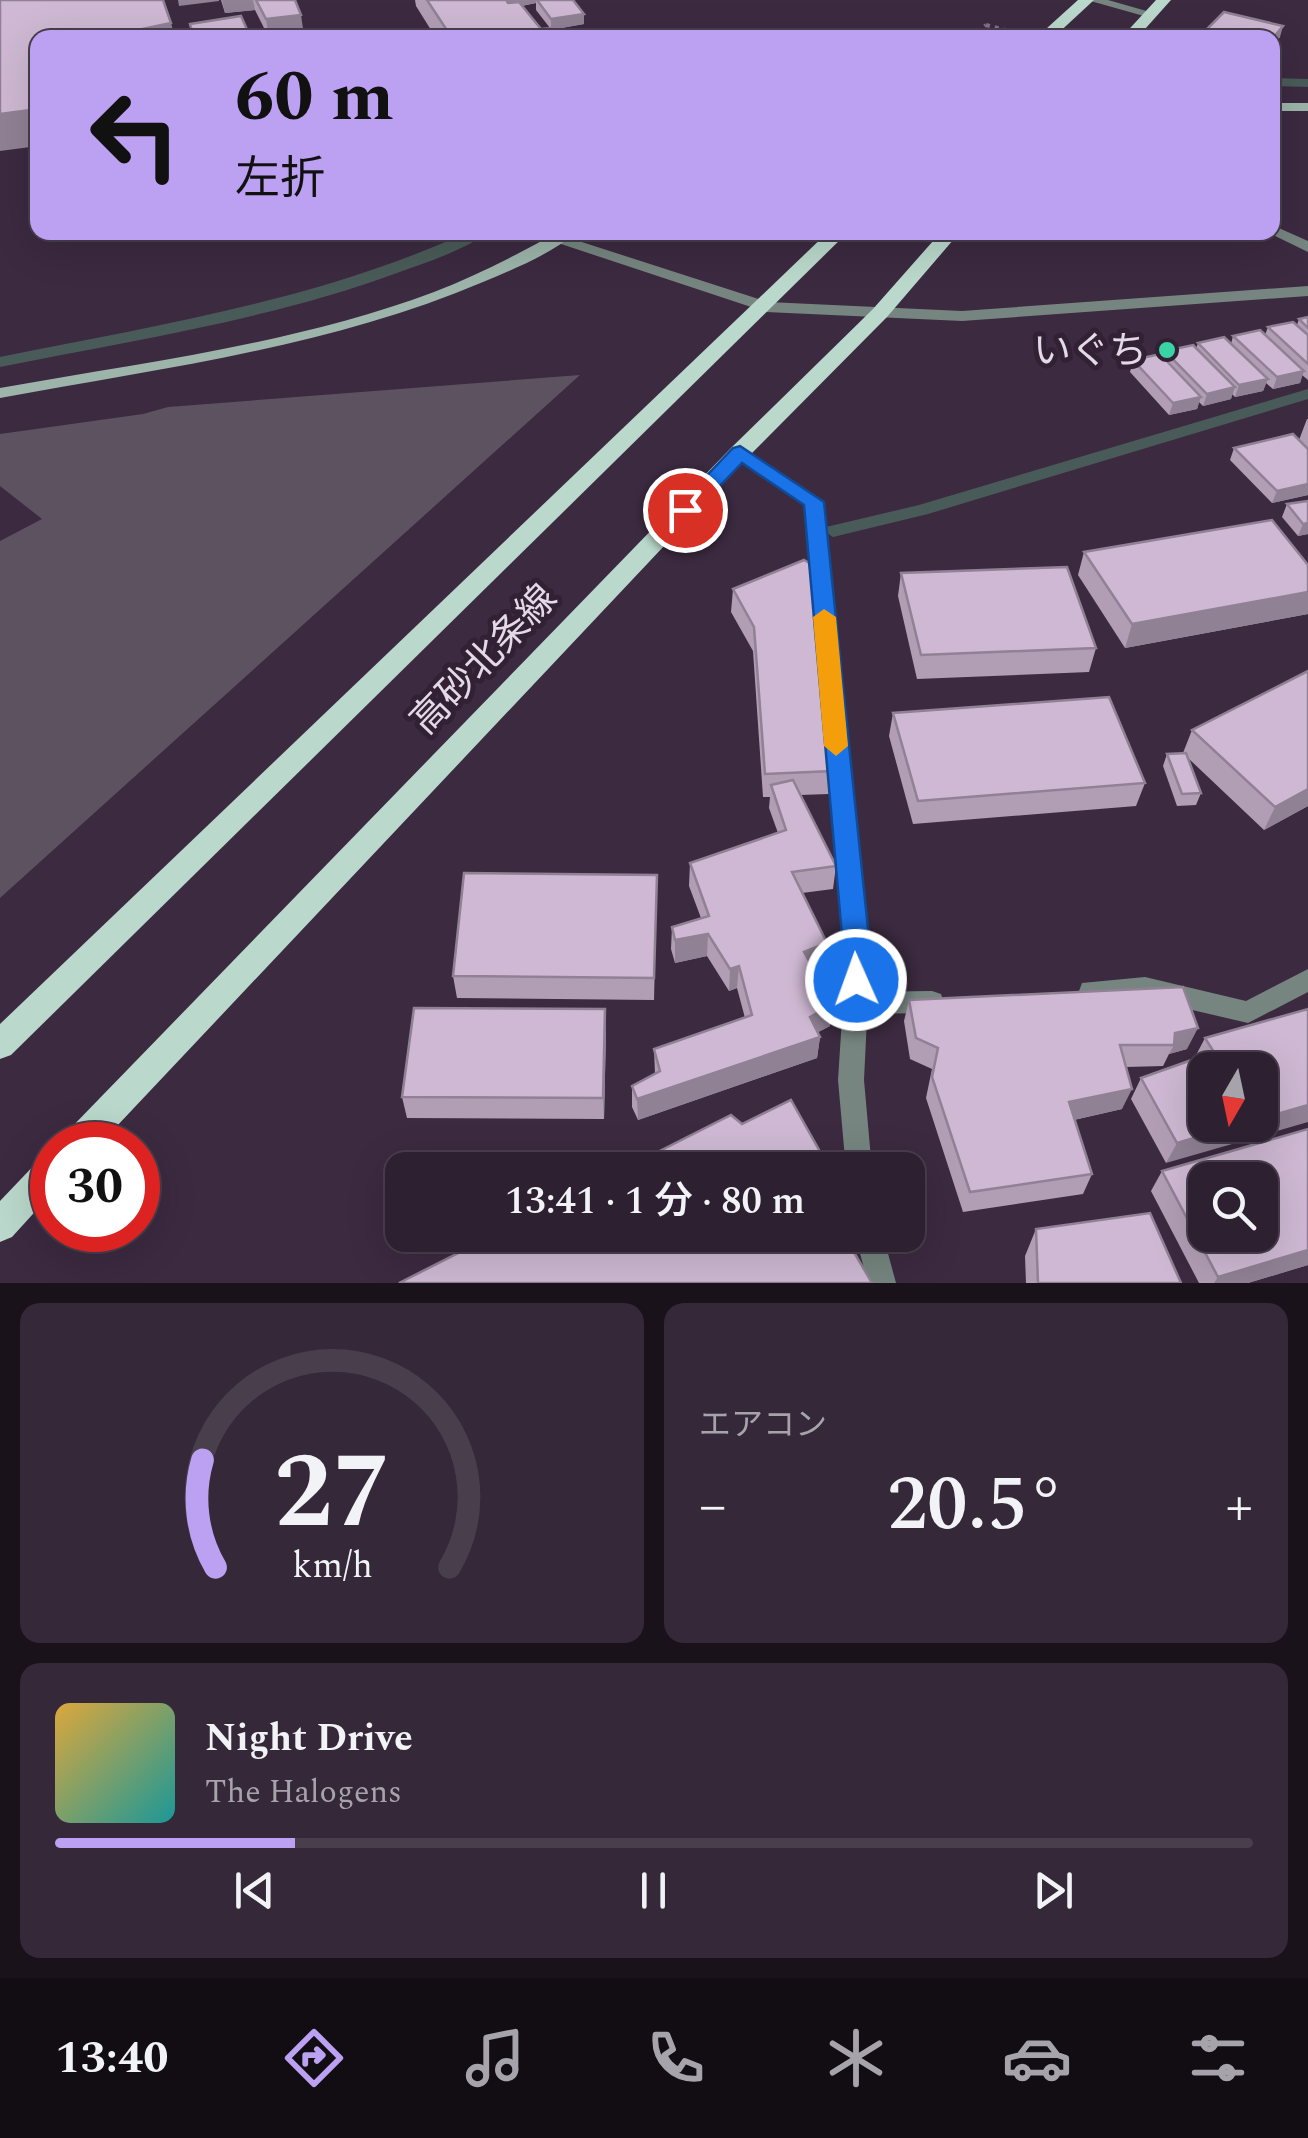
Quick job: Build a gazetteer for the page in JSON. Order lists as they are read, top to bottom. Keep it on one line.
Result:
{"streets":{"main road":["高砂北条線"]},"places":["いぐち"],"north":"bottom","page":{"turn":["60 m","左折"],"limit":"30","trip":"13:41 · 1 分 · 80 m","tile":"エアコン","heat":["−","20.5°","+"],"song":["Night Drive","The Halogens"],"tabs":"13:40","gauge":["27","km/h"]}}
